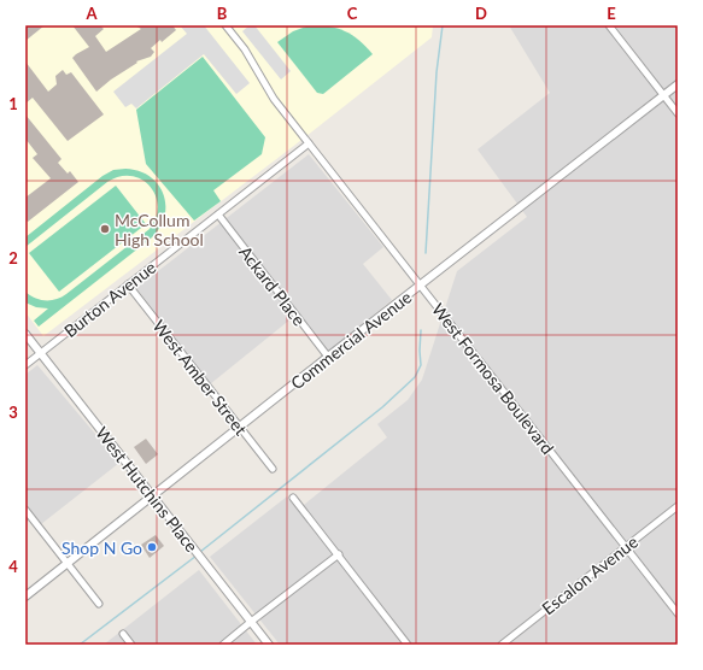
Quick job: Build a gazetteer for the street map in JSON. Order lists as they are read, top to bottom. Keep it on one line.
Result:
{"streets":{"street":["Ackard Place","Burton Avenue","Commercial Avenue","West Amber Street","West Formosa Boulevard","West Hutchins Place","Escalon Avenue"]},"crossings":[["Ackard Place","Burton Avenue"],["Ackard Place","Commercial Avenue"],["Burton Avenue","West Amber Street"],["Burton Avenue","West Formosa Boulevard"],["Burton Avenue","West Hutchins Place"],["Commercial Avenue","West Amber Street"],["Commercial Avenue","West Formosa Boulevard"],["Commercial Avenue","West Hutchins Place"],["West Formosa Boulevard","Escalon Avenue"]],"places":["McCollum High School","Shop N Go"],"grid":{"columns":["A","B","C","D","E"],"rows":["1","2","3","4"]}}
